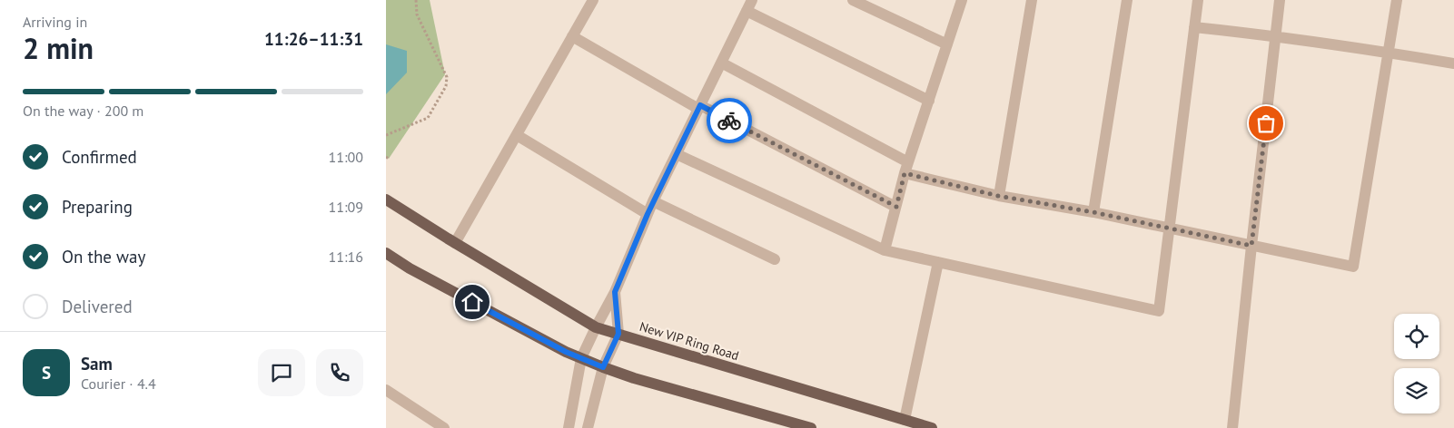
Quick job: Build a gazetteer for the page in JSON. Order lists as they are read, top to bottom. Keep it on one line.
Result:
{"streets":{"main road":["New VIP Ring Road"]},"page":{"heading":["2 min","Arriving in","11:26–11:31"],"panel":["Sam","Courier · 4.4"],"bar":"On the way · 200 m","list":[["Confirmed","11:00"],["Preparing","11:09"],["On the way","11:16"],"Delivered"],"round":"S"}}
